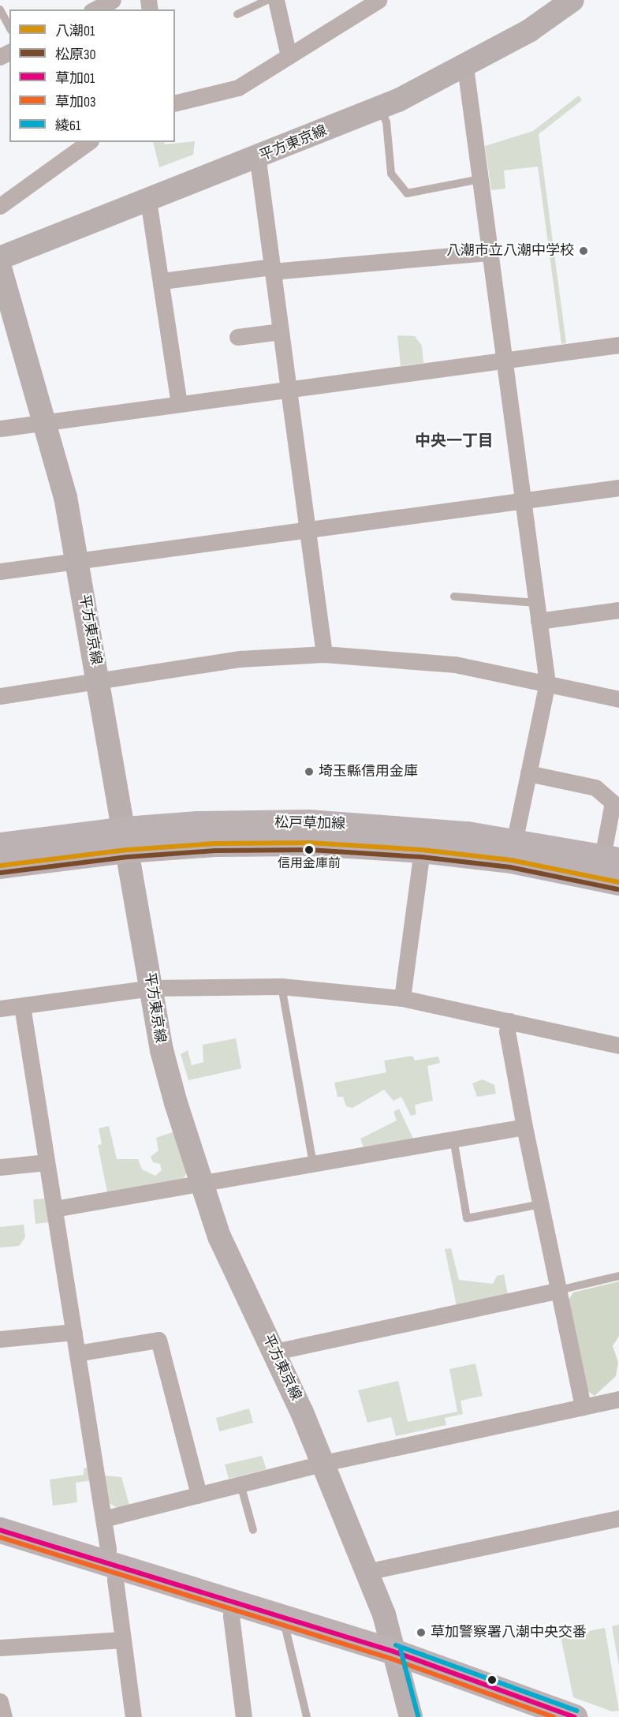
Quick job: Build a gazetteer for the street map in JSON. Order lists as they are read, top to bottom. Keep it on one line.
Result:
{"streets":{"main road":["平方東京線","松戸草加線"]},"crossings":[["平方東京線","松戸草加線"]],"districts":["中央一丁目"],"places":["八潮市立八潮中学校","埼玉縣信用金庫","信用金庫前","草加警察署八潮中央交番"],"lines":["transit line 八潮01","transit line 松原30","transit line 草加01","transit line 草加03","transit line 綾61"],"legend":["八潮01","松原30","草加01","草加03","綾61"]}
